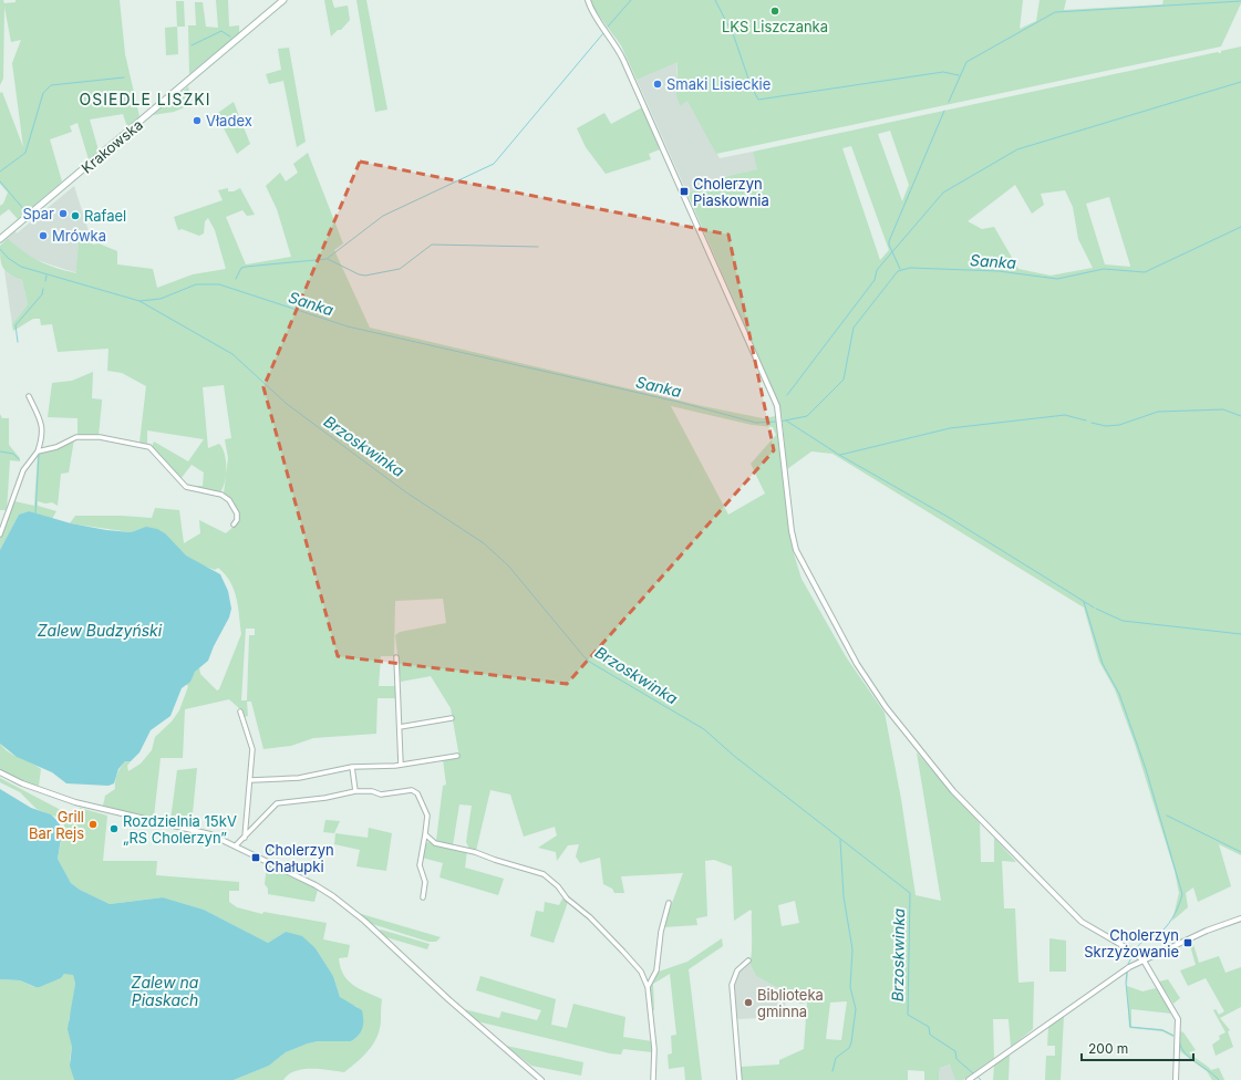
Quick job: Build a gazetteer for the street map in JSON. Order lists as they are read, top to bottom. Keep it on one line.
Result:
{"streets":{"main road":["Krakowska"]},"districts":["OSIEDLE LISZKI"],"water":["Sanka","Brzoskwinka","Zalew Budzyński","Zalew na Piaskach"],"places":{"other":["LKS Liszczanka","Smaki Lisieckie","Vładex","Spar","Rafael","Mrówka","Grill Bar Rejs","Rozdzielnia 15kV „RS Cholerzyn”","Biblioteka gminna"],"transit":["Cholerzyn Piaskownia","Cholerzyn Chałupki","Cholerzyn Skrzyżowanie"]},"scale_bar":"200 m"}
